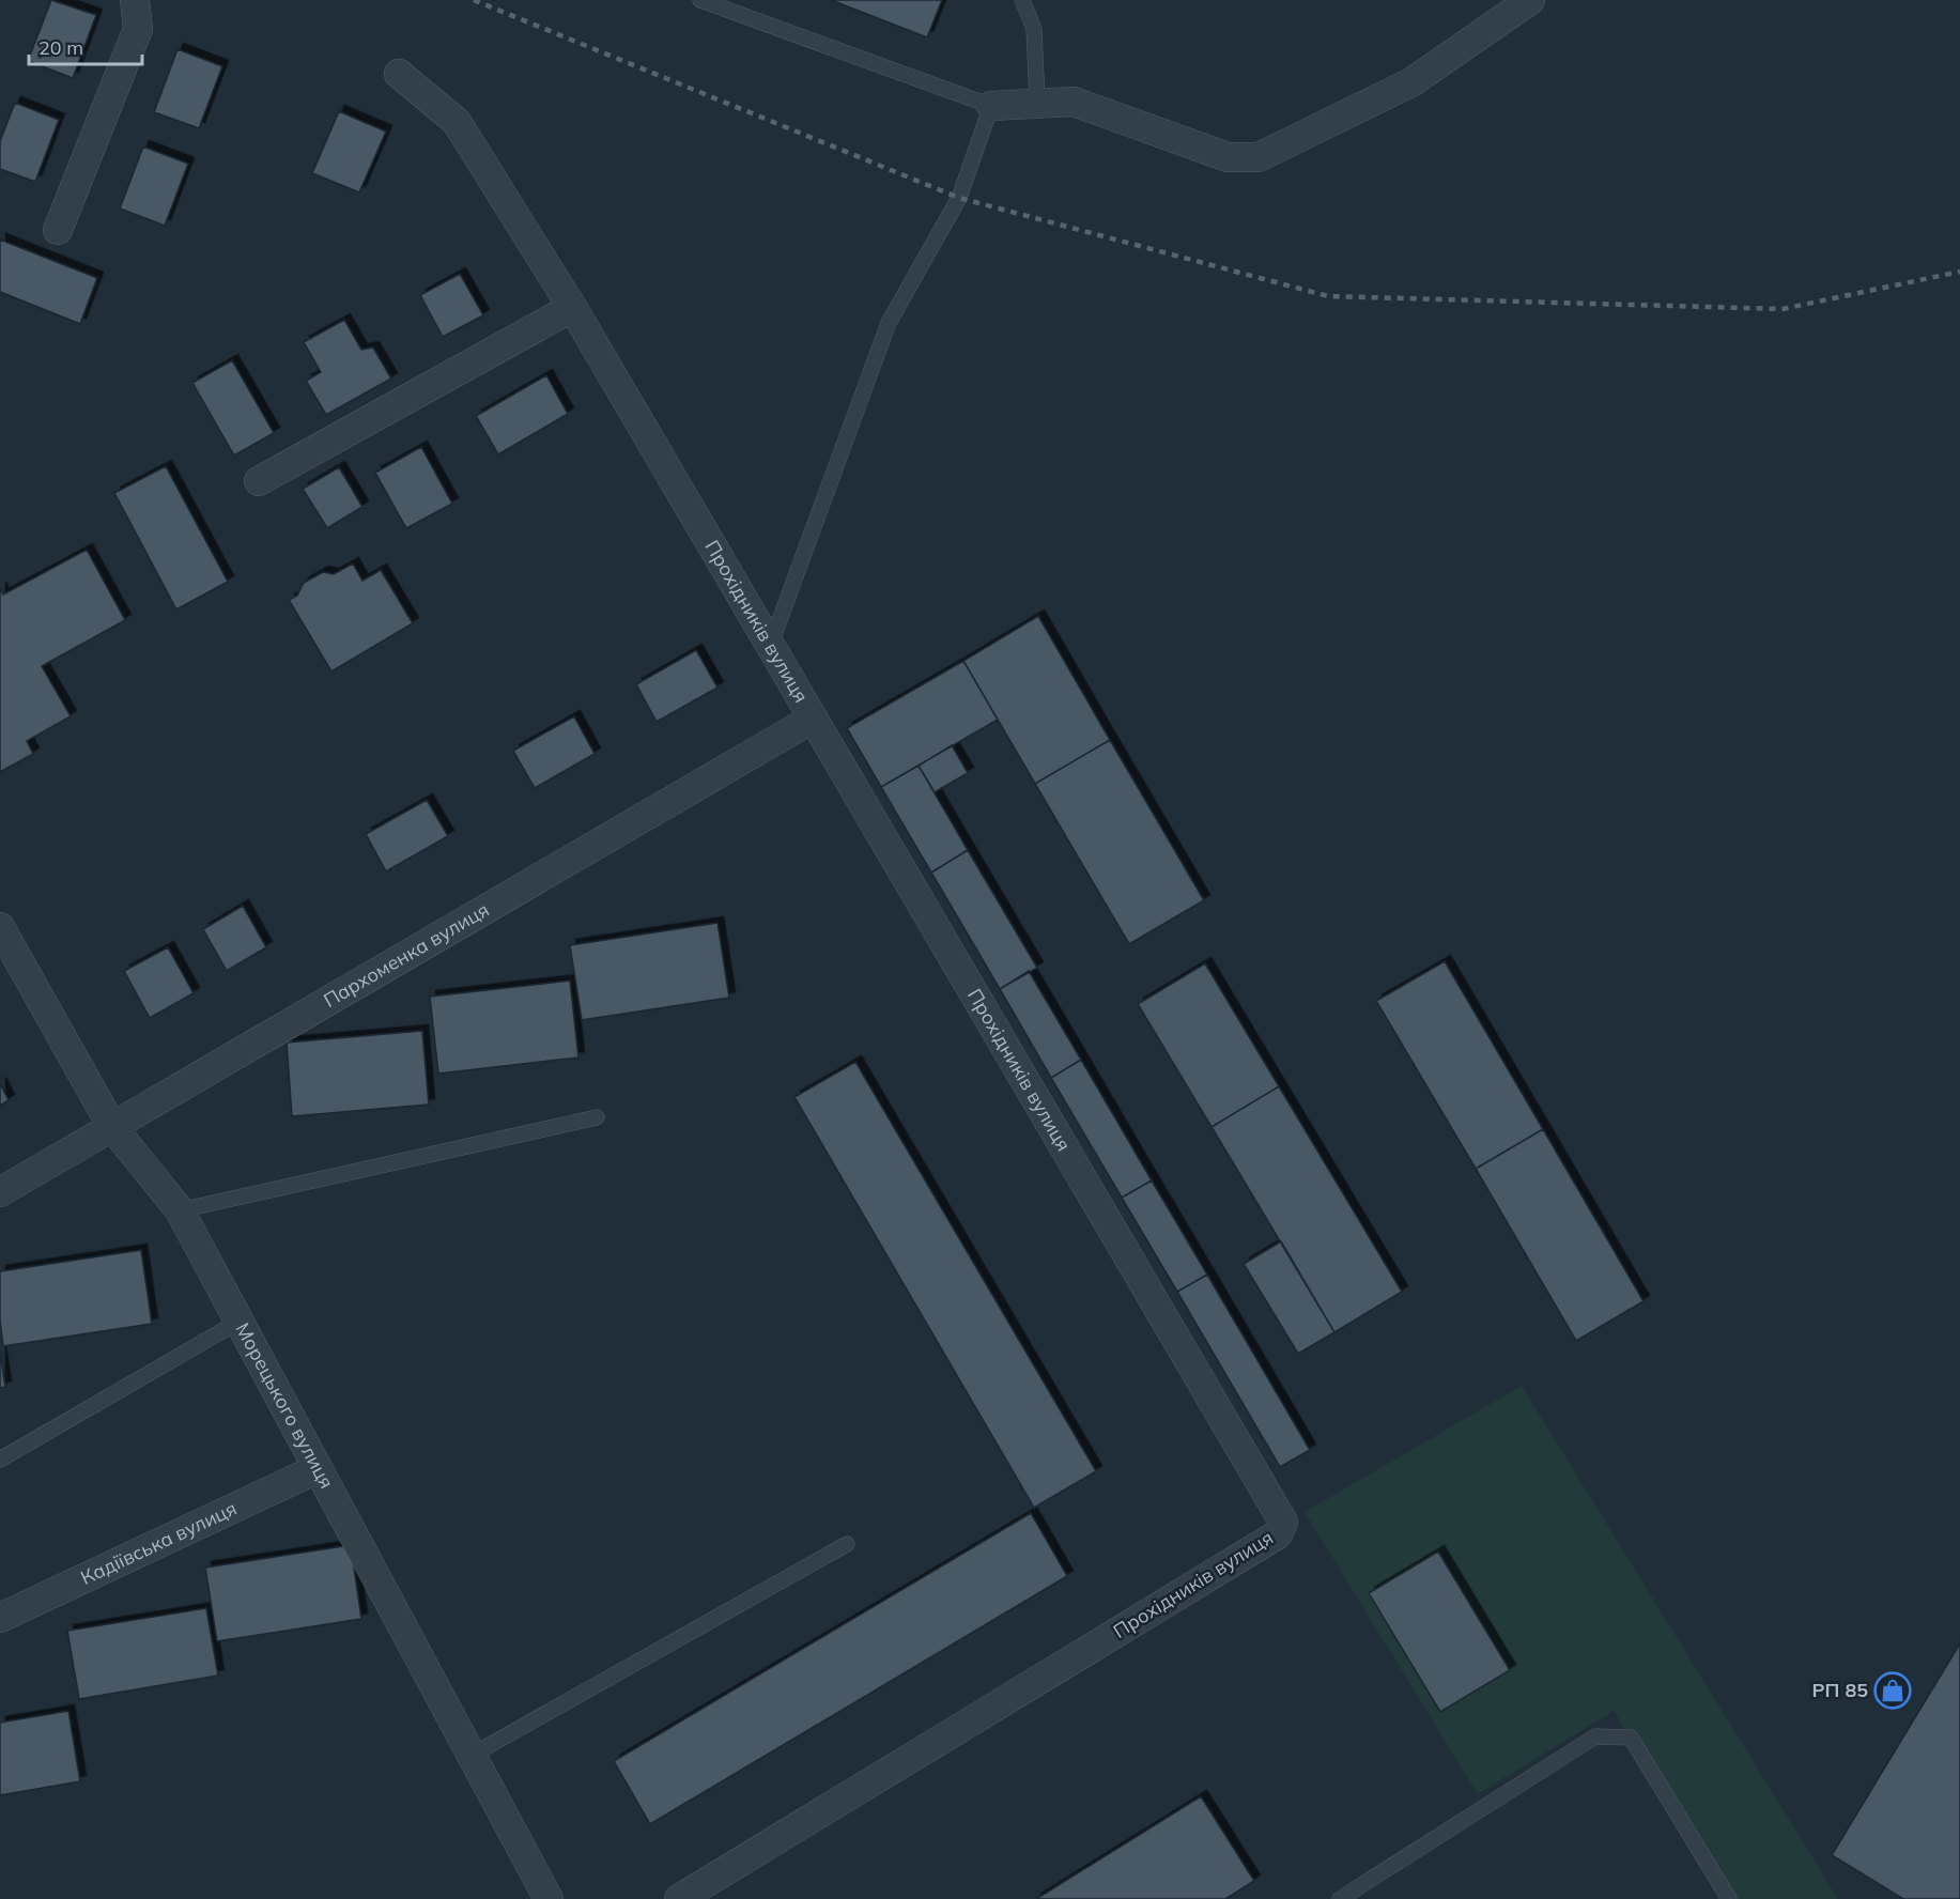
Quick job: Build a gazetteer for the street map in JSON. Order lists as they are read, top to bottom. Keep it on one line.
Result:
{"streets":{"street":["Прохідників вулиця","Пархоменка вулиця","Морецького вулиця","Кадіївська вулиця"]},"crossings":[["Прохідників вулиця","Пархоменка вулиця"],["Пархоменка вулиця","Морецького вулиця"],["Морецького вулиця","Кадіївська вулиця"]],"places":{"shop":["РП 85"]},"scale_bar":"20 m"}
